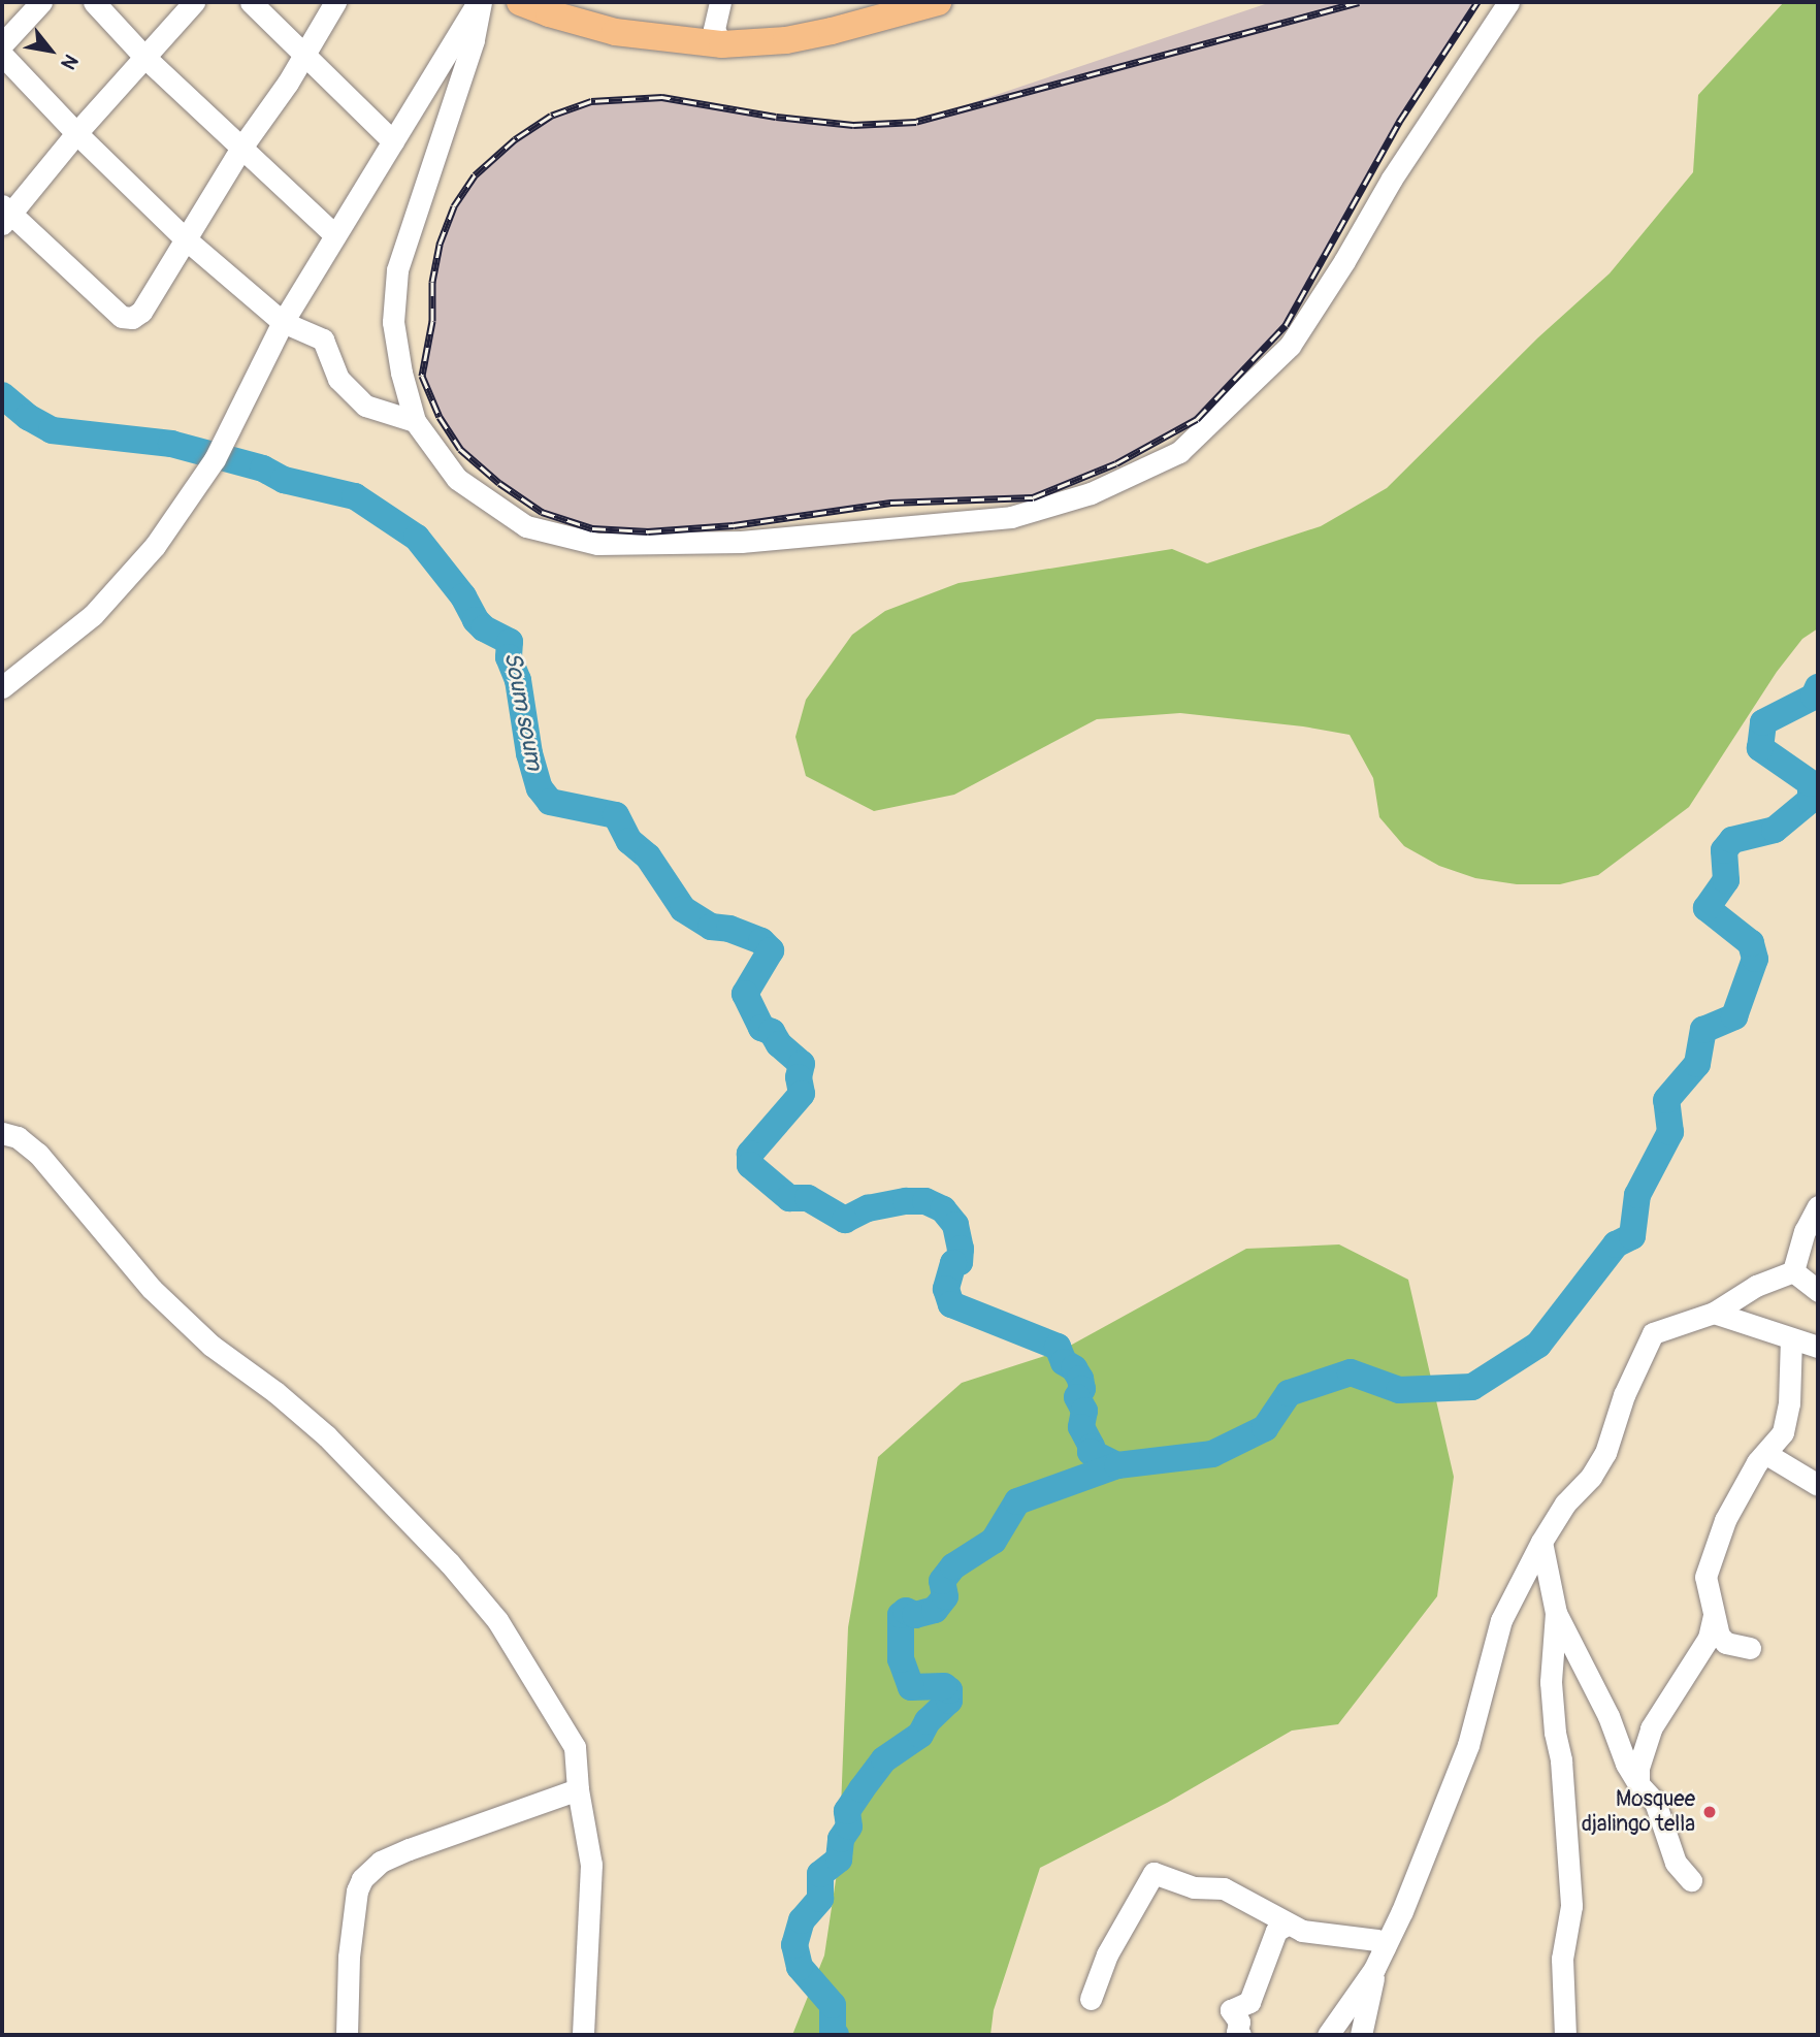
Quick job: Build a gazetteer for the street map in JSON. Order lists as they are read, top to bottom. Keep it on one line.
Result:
{"water":["Soum soum"],"places":["Mosquee djalingo tella"],"north":"bottom right"}
